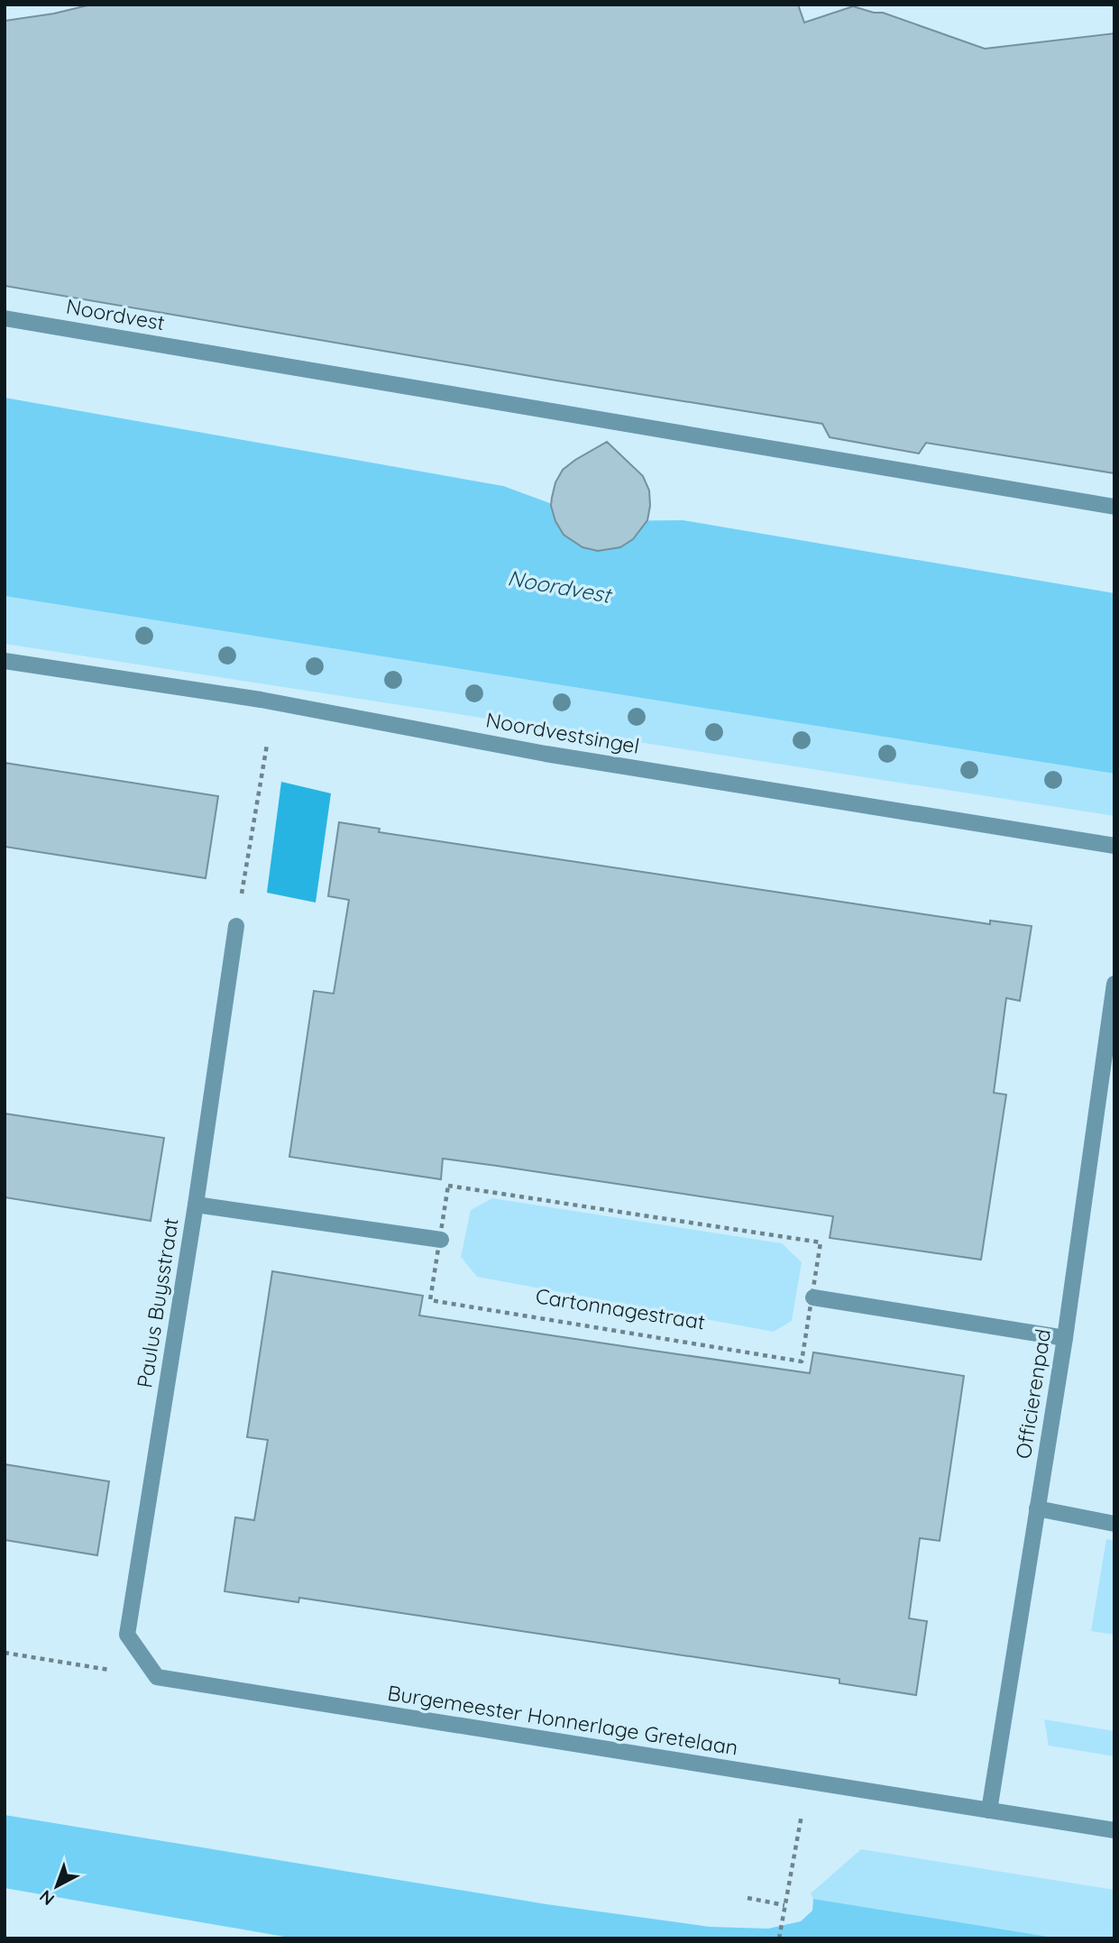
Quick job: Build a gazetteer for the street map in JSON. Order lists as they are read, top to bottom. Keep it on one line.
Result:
{"streets":{"street":["Noordvest","Noordvestsingel","Paulus Buysstraat","Officierenpad","Burgemeester Honnerlage Gretelaan"],"path":["Cartonnagestraat"]},"crossings":[["Paulus Buysstraat","Burgemeester Honnerlage Gretelaan"],["Officierenpad","Burgemeester Honnerlage Gretelaan"]],"water":["Noordvest"],"north":"bottom left"}
